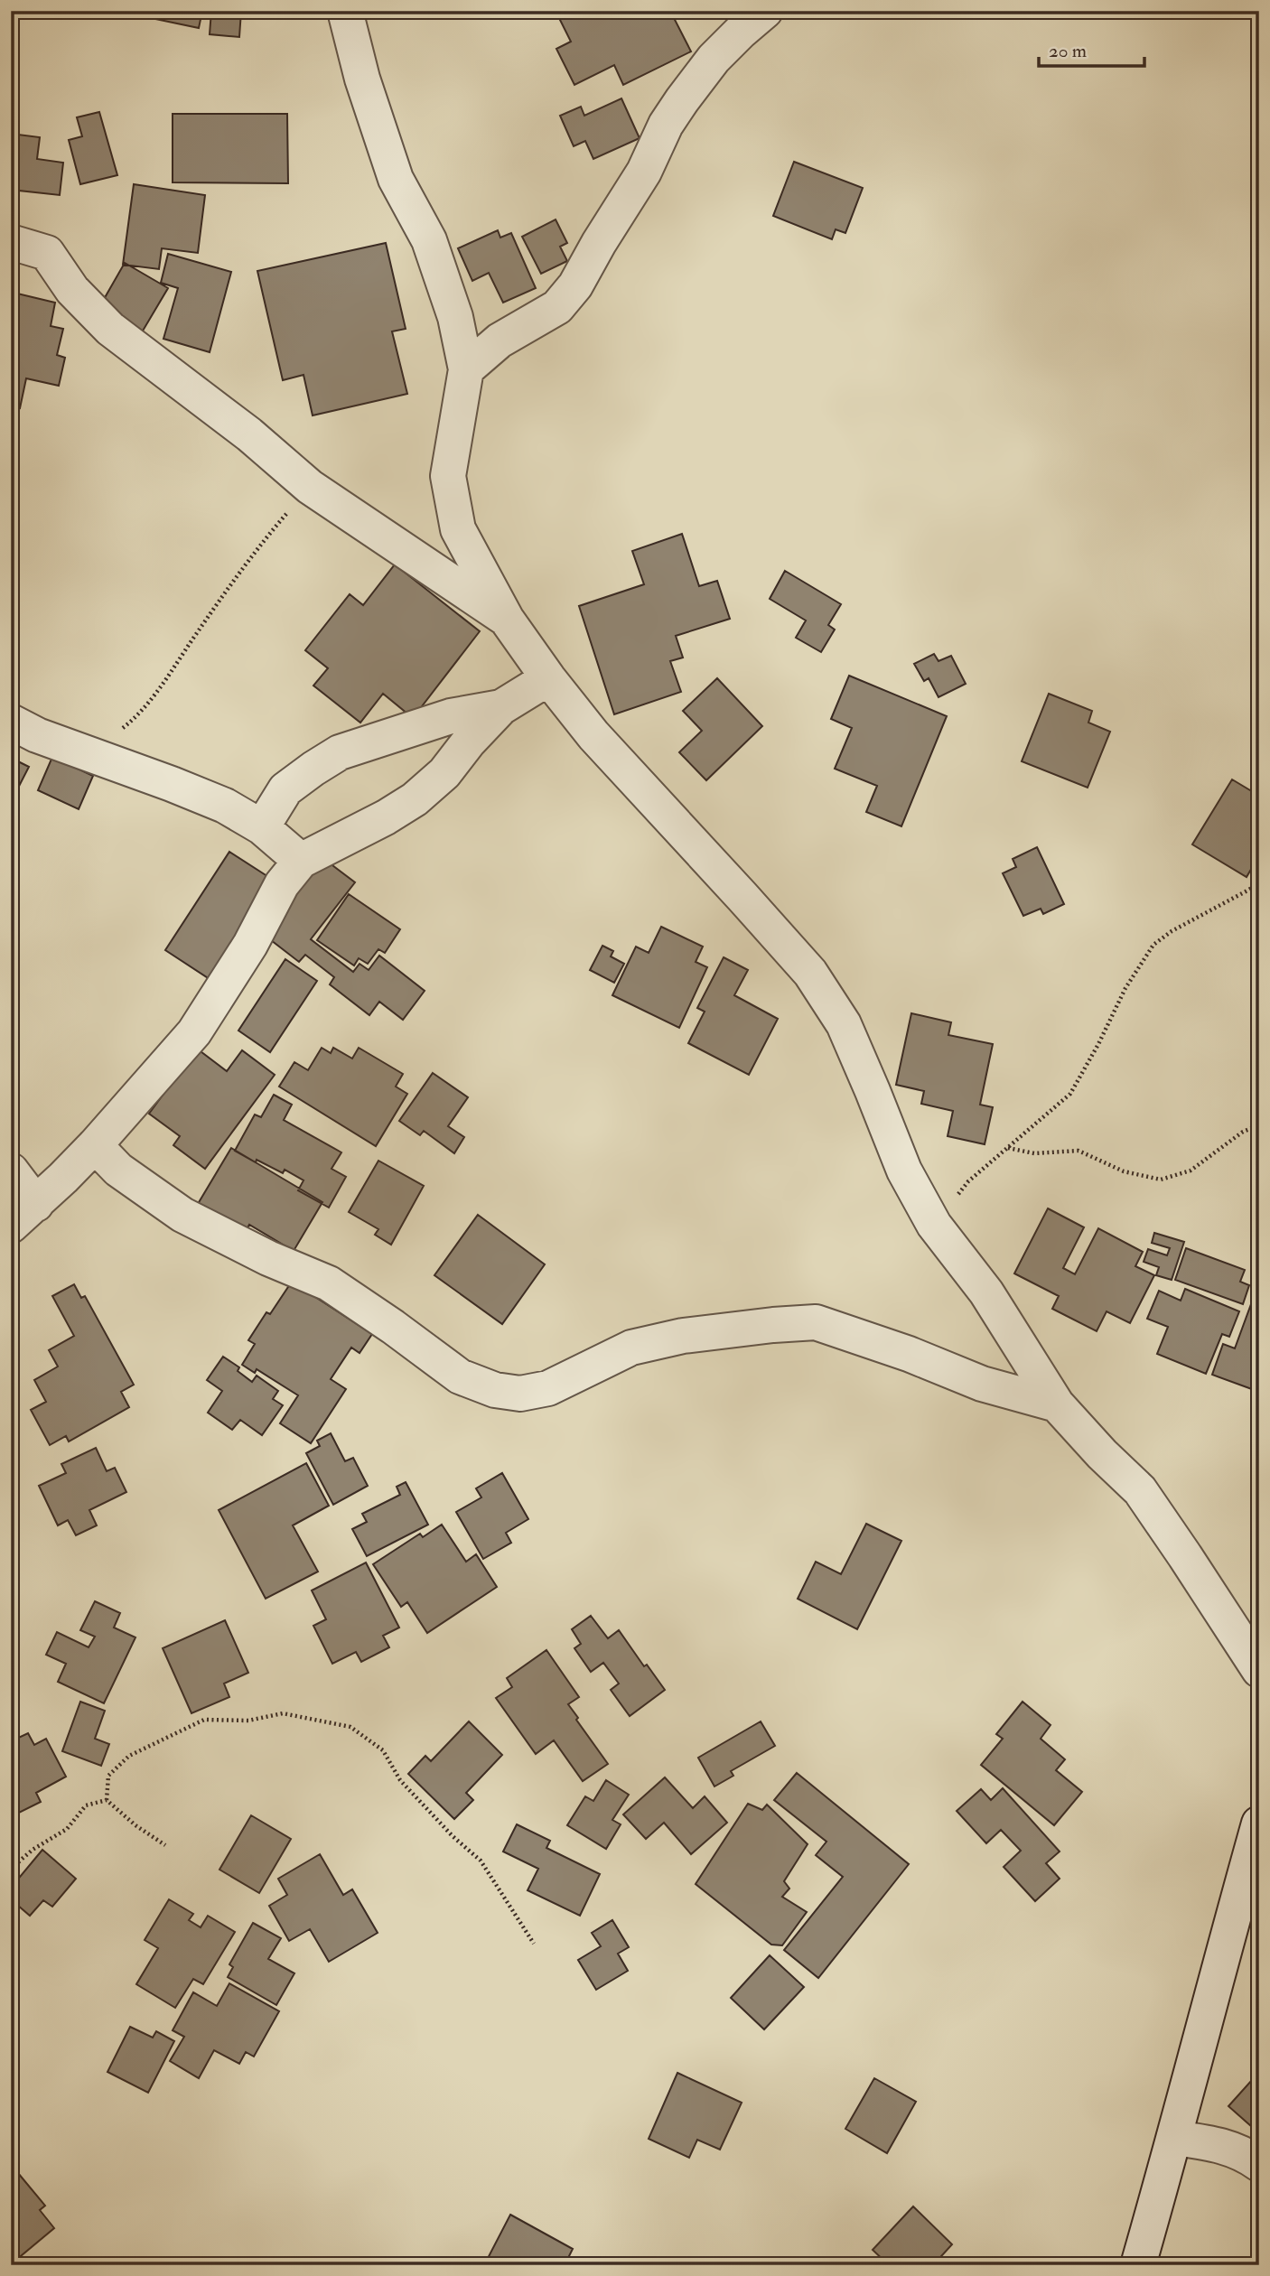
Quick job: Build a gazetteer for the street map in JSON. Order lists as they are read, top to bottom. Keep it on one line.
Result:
{"scale_bar":"20 m"}
